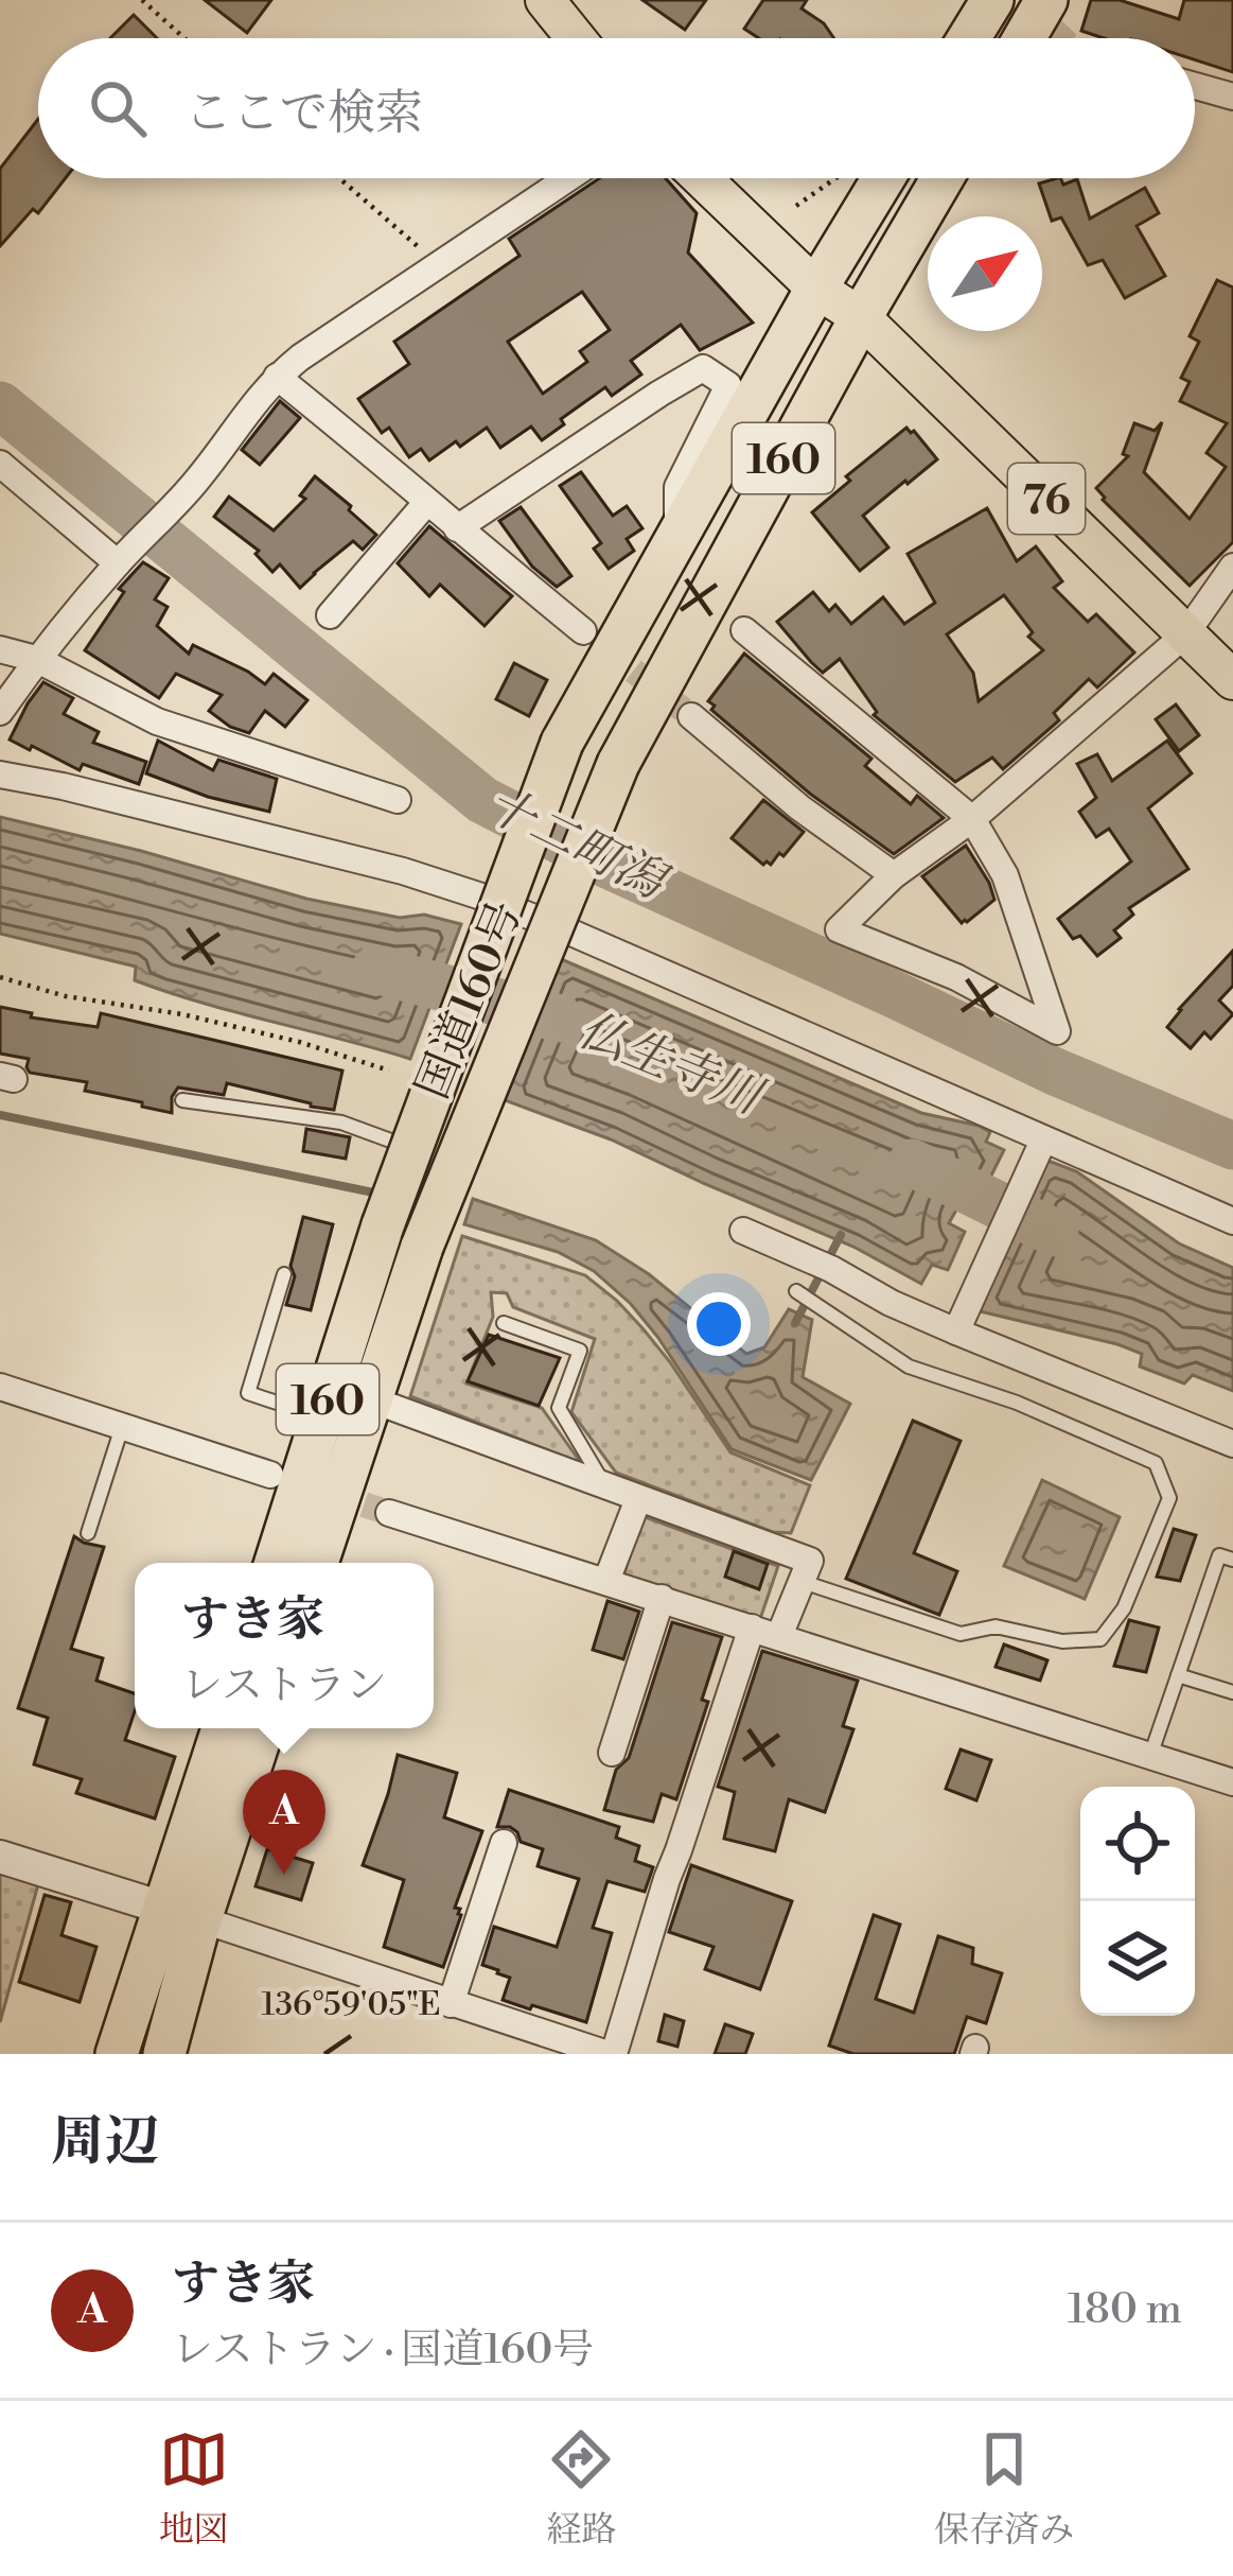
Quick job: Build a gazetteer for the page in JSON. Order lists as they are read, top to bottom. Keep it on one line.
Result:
{"streets":{"highway":["160","国道160号"],"main road":["76"]},"crossings":[["76","国道160号"]],"water":["十二町潟","仏生寺川"],"north":"top right","page":{"search":"ここで検索","popup":["すき家","レストラン"],"pins":"A","heading":"周辺","list":[{"mark":"A","name":"すき家","note":"レストラン · 国道160号","value":"180 m"}],"nav":["地図","経路","保存済み"]},"coordinates":["136°59'05\"E"]}
